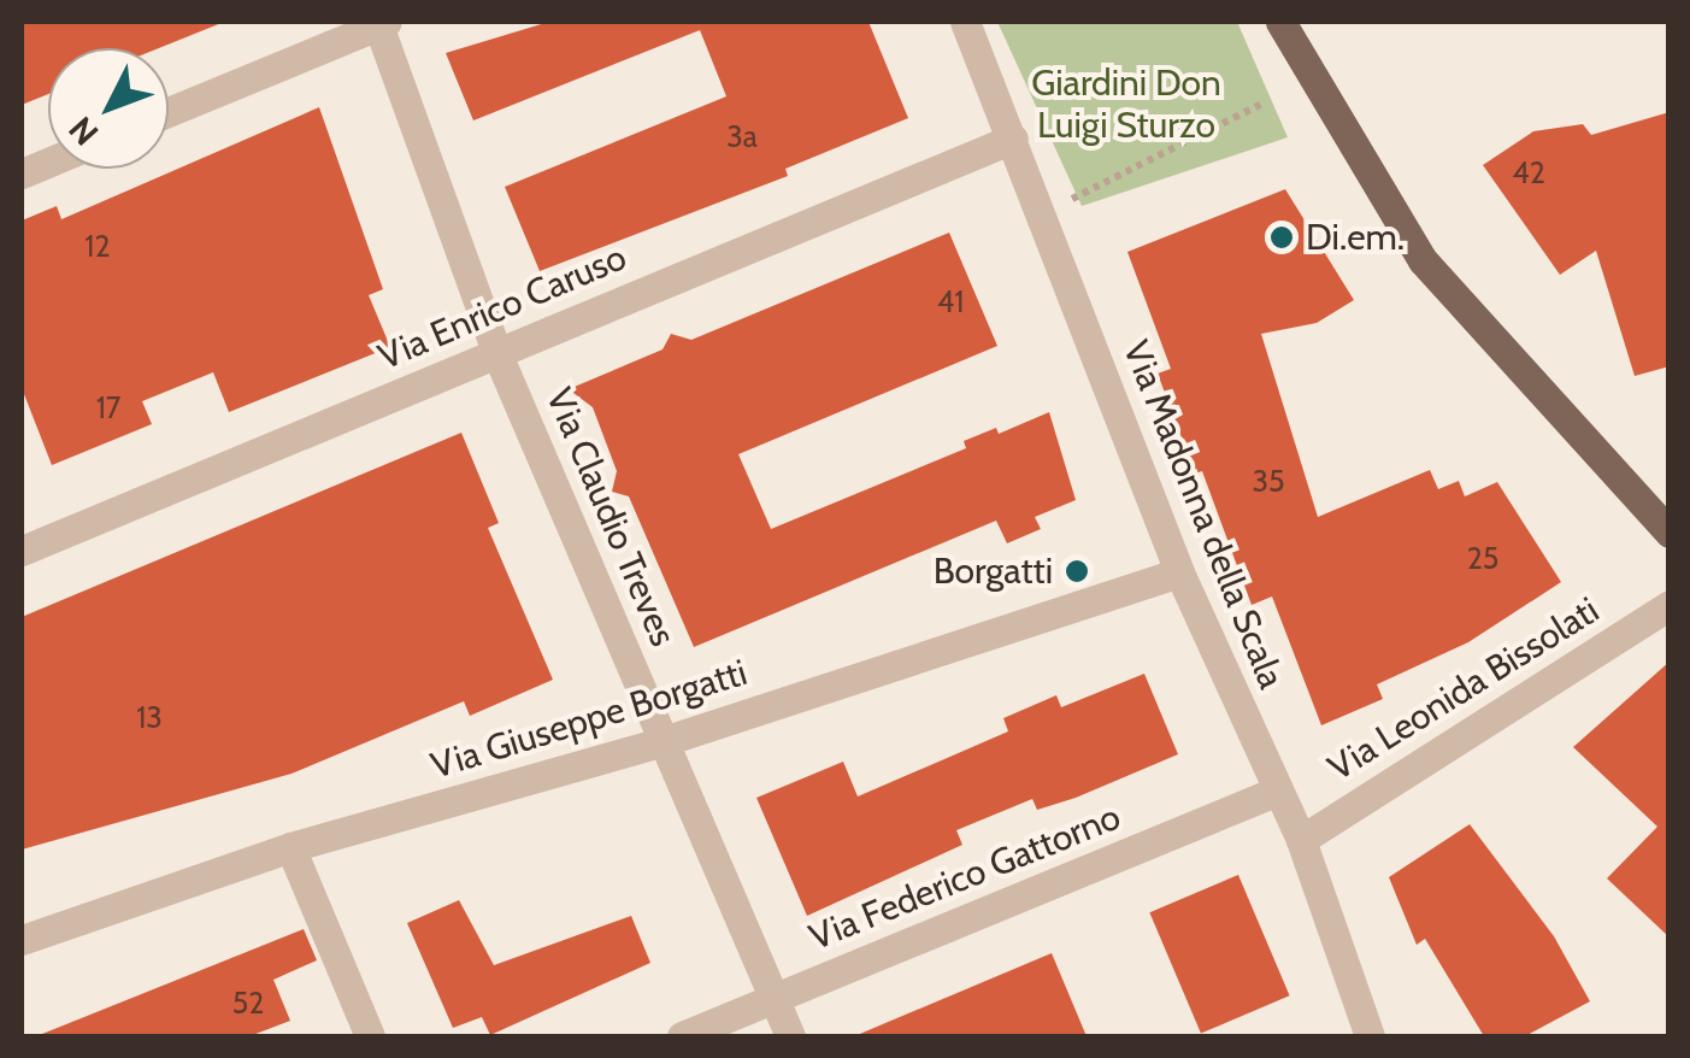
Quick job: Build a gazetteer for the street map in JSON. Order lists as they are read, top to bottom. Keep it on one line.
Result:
{"streets":{"street":["Via Enrico Caruso","Via Madonna della Scala","Via Claudio Treves","Via Leonida Bissolati","Via Giuseppe Borgatti","Via Federico Gattorno"]},"crossings":[["Via Enrico Caruso","Via Madonna della Scala"],["Via Enrico Caruso","Via Claudio Treves"],["Via Madonna della Scala","Via Leonida Bissolati"],["Via Madonna della Scala","Via Giuseppe Borgatti"],["Via Madonna della Scala","Via Federico Gattorno"],["Via Claudio Treves","Via Giuseppe Borgatti"],["Via Claudio Treves","Via Federico Gattorno"]],"parks":["Giardini Don Luigi Sturzo"],"places":["Di.em.","Borgatti"],"house_numbers":["3a","42","12","41","17","35","25","13","52"],"north":"bottom left"}
